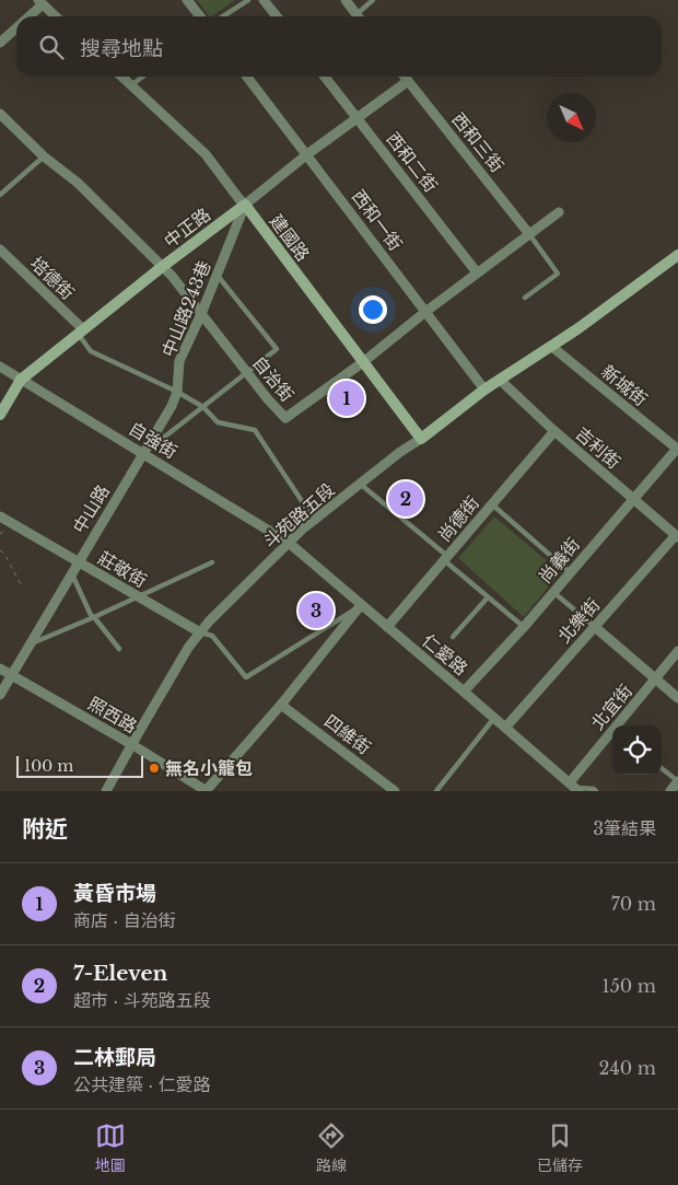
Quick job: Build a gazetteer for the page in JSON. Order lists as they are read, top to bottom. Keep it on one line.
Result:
{"streets":{"main road":["中正路","建國路","斗苑路五段"],"street":["西和三街","西和二街","西和一街","培德街","中山路243巷","自治街","新城街","自強街","吉利街","中山路","尚德街","尚義街","莊敬街","北樂街","仁愛路","北宜街","照西路","四維街"]},"crossings":[["西和三街","中正路"],["西和三街","自治街"],["西和二街","中正路"],["西和二街","自治街"],["西和一街","中正路"],["西和一街","自治街"],["西和一街","斗苑路五段"],["中正路","建國路"],["中正路","培德街"],["中正路","中山路243巷"],["中正路","自治街"],["中正路","自強街"],["建國路","中山路243巷"],["建國路","自治街"],["建國路","斗苑路五段"],["中山路243巷","自治街"],["中山路243巷","自強街"],["中山路243巷","中山路"],["自治街","中山路"],["新城街","斗苑路五段"],["新城街","尚義街"],["自強街","中山路"],["自強街","斗苑路五段"],["自強街","仁愛路"],["吉利街","斗苑路五段"],["吉利街","尚德街"],["吉利街","尚義街"],["吉利街","北樂街"],["中山路","莊敬街"],["中山路","照西路"],["斗苑路五段","莊敬街"],["斗苑路五段","仁愛路"],["斗苑路五段","照西路"],["尚德街","仁愛路"],["尚義街","仁愛路"],["北樂街","仁愛路"],["仁愛路","北宜街"]],"places":["無名小籠包"],"scale_bar":"100 m","north":"bottom right","page":{"search":"搜尋地點","pins":["1","2","3"],"scale":"100 m","heading":["附近","3筆結果"],"list":[{"mark":"1","name":"黃昏市場","note":"商店 · 自治街","value":"70 m"},{"mark":"2","name":"7-Eleven","note":"超市 · 斗苑路五段","value":"150 m"},{"mark":"3","name":"二林郵局","note":"公共建築 · 仁愛路","value":"240 m"}],"nav":["地圖","路線","已儲存"]}}
